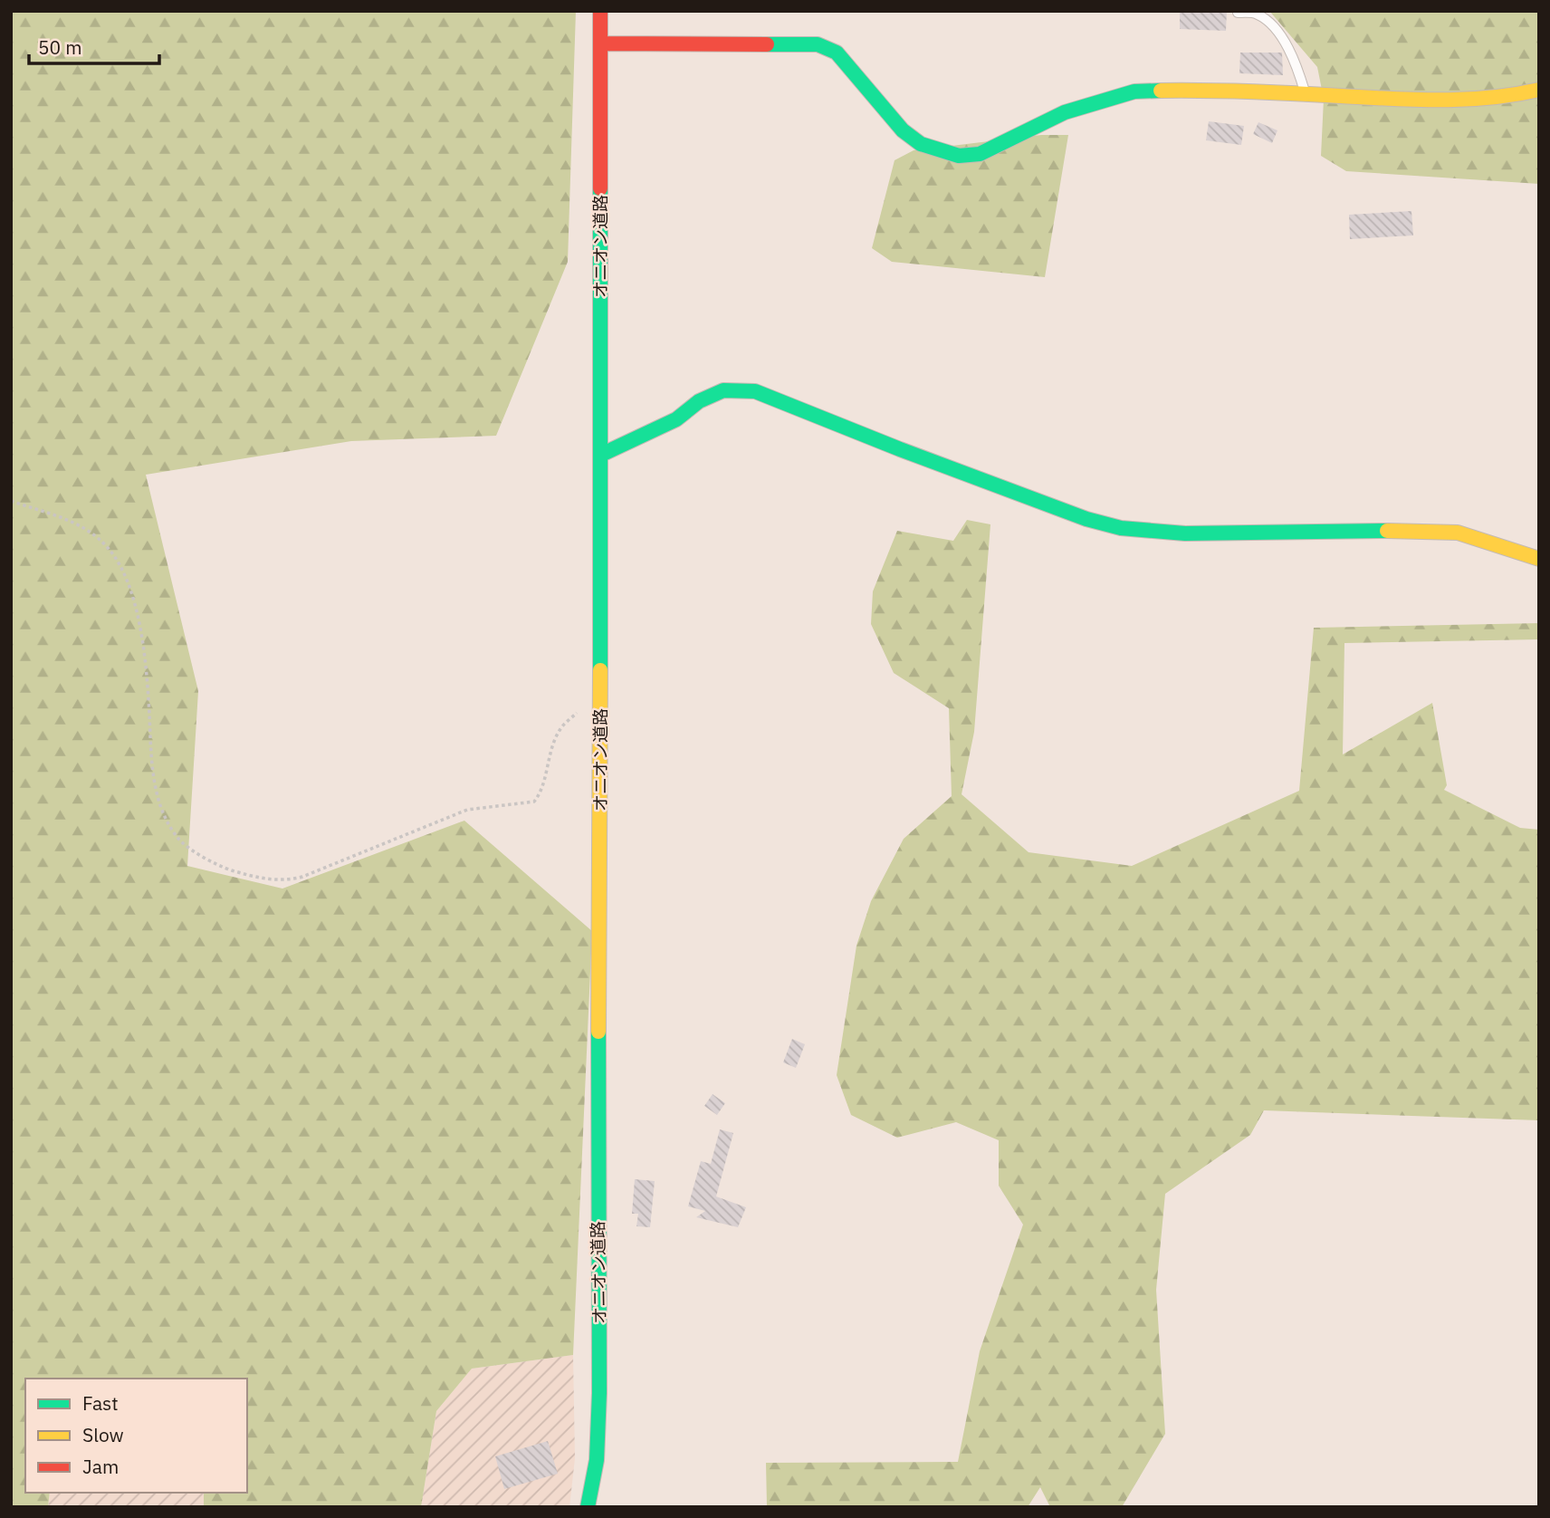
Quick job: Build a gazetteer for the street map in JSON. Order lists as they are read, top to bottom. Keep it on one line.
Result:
{"streets":{"street":["オニオン道路"]},"legend":["Fast","Slow","Jam"],"scale_bar":"50 m"}
